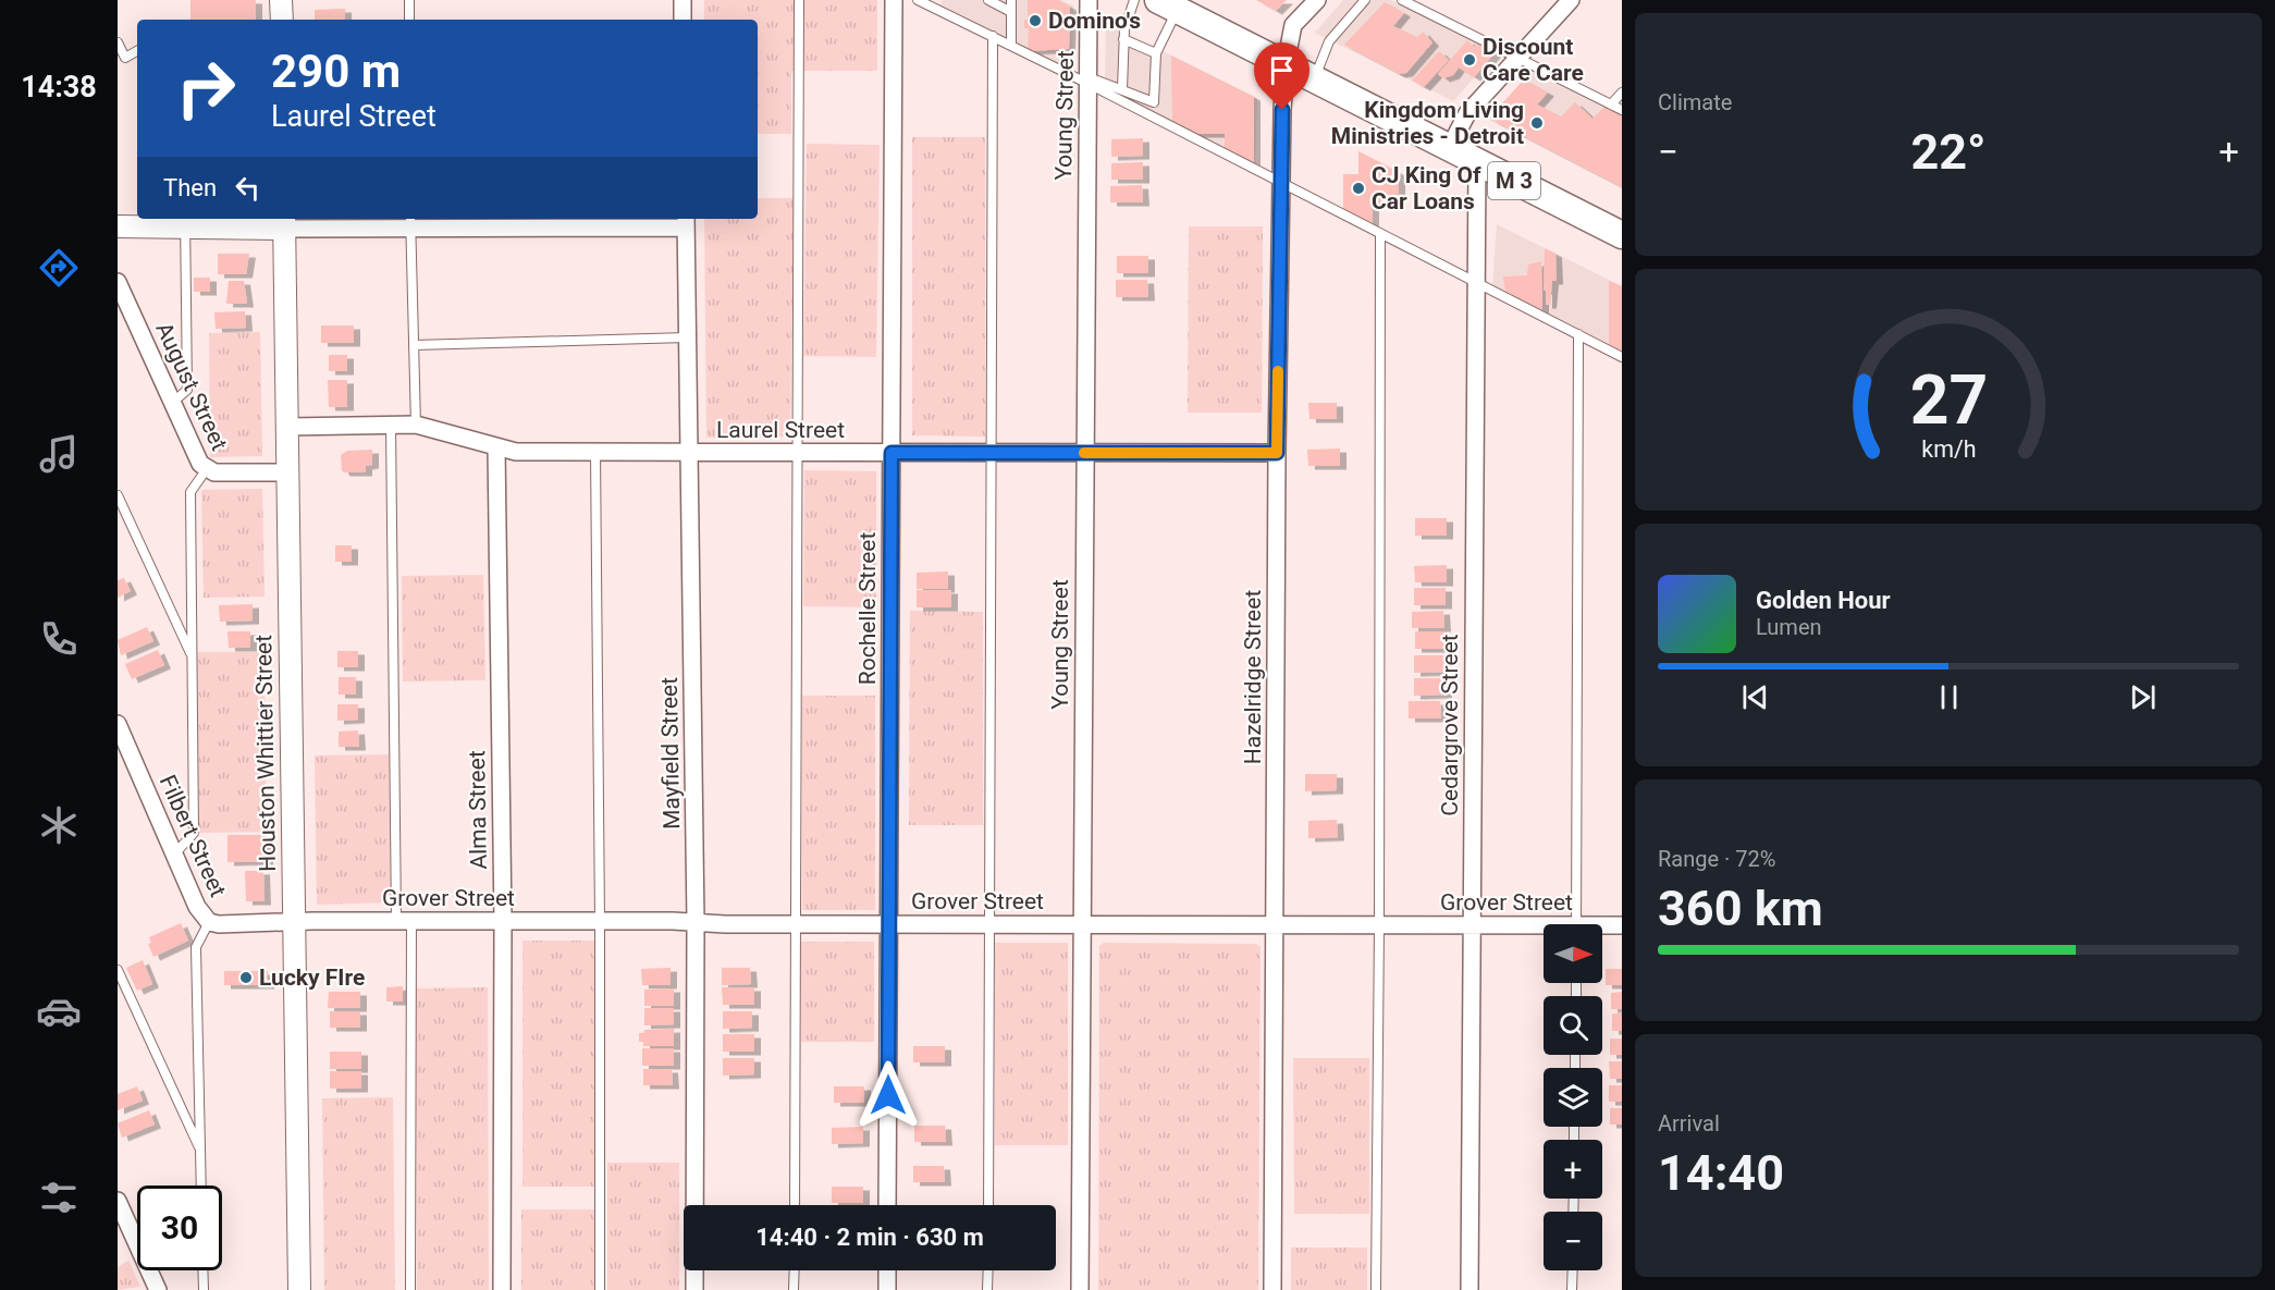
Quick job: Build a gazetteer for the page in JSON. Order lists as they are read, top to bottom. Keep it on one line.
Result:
{"streets":{"main road":["M 3"],"street":["Young Street","August Street","Laurel Street","Rochelle Street","Hazelridge Street","Cedargrove Street","Houston Whittier Street","Mayfield Street","Alma Street","Filbert Street","Grover Street"]},"crossings":[["Young Street","Laurel Street"],["Young Street","Grover Street"],["M 3","Hazelridge Street"],["M 3","Cedargrove Street"],["August Street","Houston Whittier Street"],["Laurel Street","Rochelle Street"],["Laurel Street","Hazelridge Street"],["Laurel Street","Houston Whittier Street"],["Laurel Street","Mayfield Street"],["Laurel Street","Alma Street"],["Rochelle Street","Grover Street"],["Hazelridge Street","Grover Street"],["Cedargrove Street","Grover Street"],["Houston Whittier Street","Filbert Street"],["Houston Whittier Street","Grover Street"],["Mayfield Street","Grover Street"],["Alma Street","Grover Street"],["Filbert Street","Grover Street"]],"places":["Domino's","Discount Care Care","Kingdom Living Ministries - Detroit","CJ King Of Car Loans","Lucky FIre"],"north":"right","page":{"tabs":"14:38","tile":["Climate",["Range · 72%","360 km"],["Arrival","14:40"]],"turn":["290 m","Laurel Street"],"heat":["−","22°","+"],"then":"Then","song":["Golden Hour","Lumen"],"map_buttons":["+","−"],"limit":"30","trip":"14:40 · 2 min · 630 m","gauge":["27","km/h"]}}
